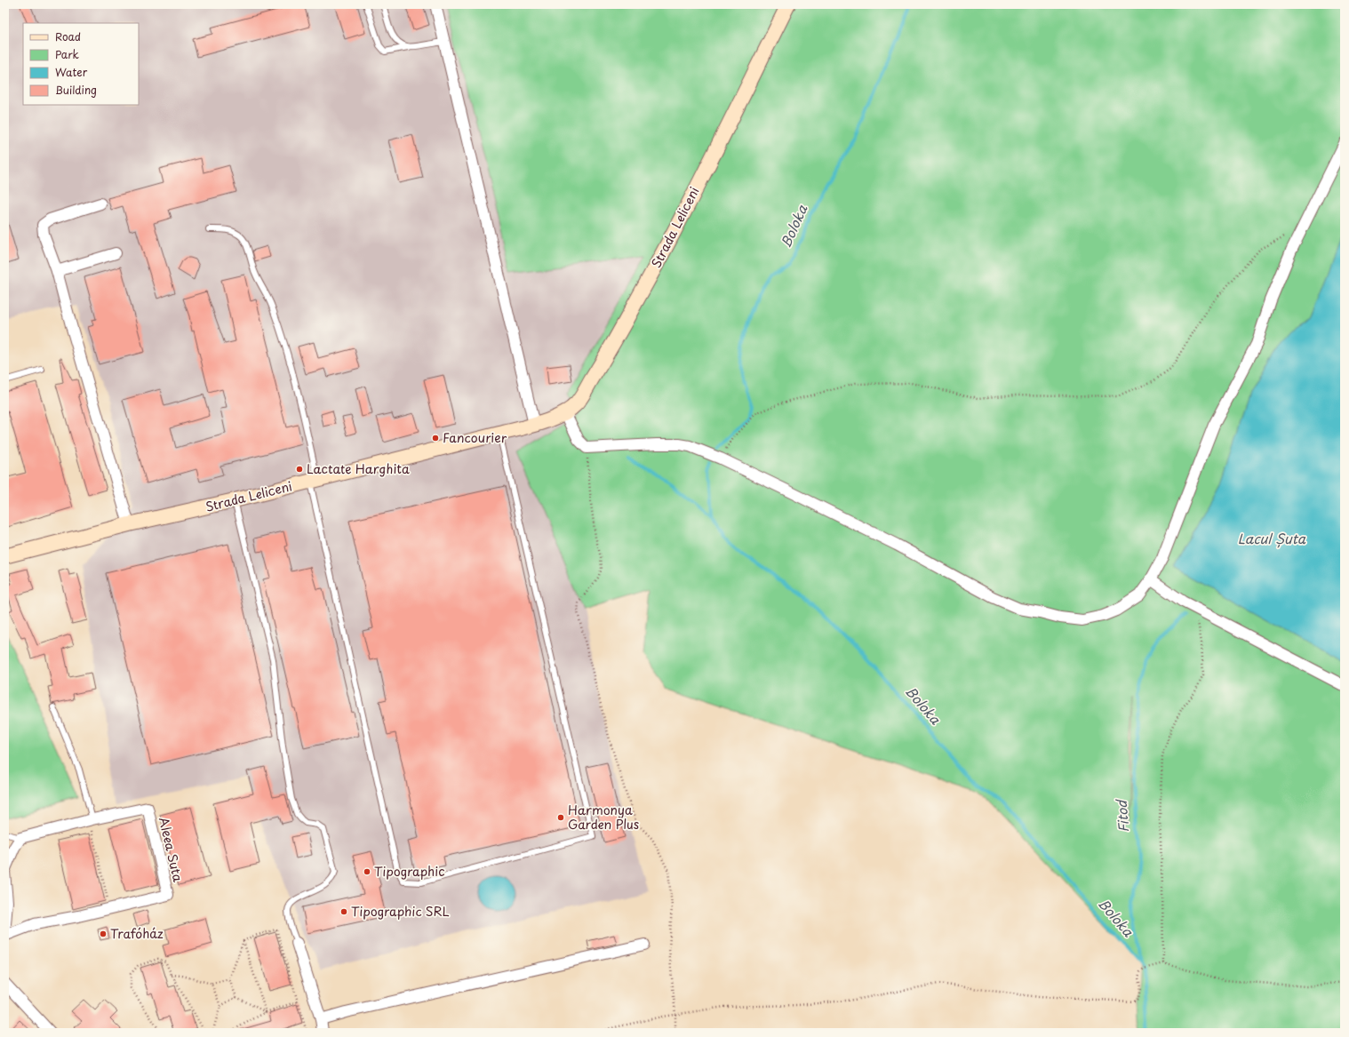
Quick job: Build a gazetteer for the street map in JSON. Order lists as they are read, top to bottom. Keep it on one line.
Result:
{"streets":{"main road":["Strada Leliceni"],"street":["Aleea Suta"]},"water":["Boloka","Lacul Șuta","Fitod"],"places":["Fancourier","Lactate Harghita","Harmonya Garden Plus","Tipographic","Tipographic SRL","Trafóház"],"legend":["Road","Park","Water","Building"]}
